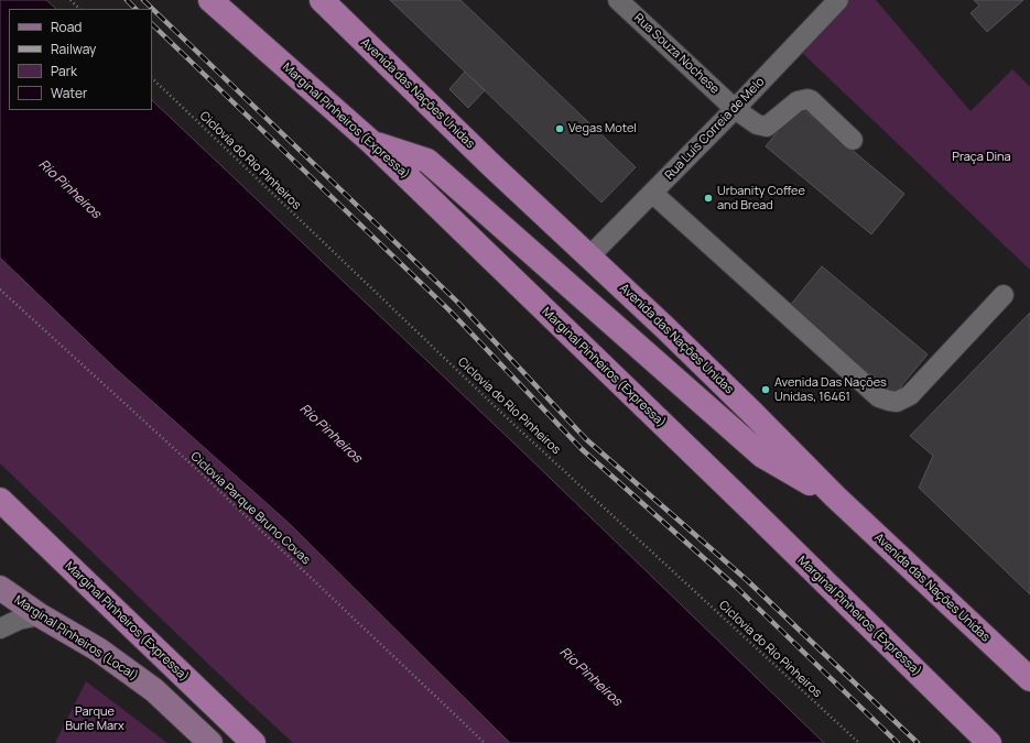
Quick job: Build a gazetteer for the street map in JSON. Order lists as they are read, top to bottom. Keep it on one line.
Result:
{"streets":{"highway":["Avenida das Nações Unidas","Marginal Pinheiros (Expressa)"],"main road":["Marginal Pinheiros (Local)"],"street":["Rua Souza Nochese","Rua Luís Correia de Melo"],"path":["Ciclovia do Rio Pinheiros","Ciclovia Parque Bruno Covas"]},"crossings":[["Rua Souza Nochese","Rua Luís Correia de Melo"],["Avenida das Nações Unidas","Rua Luís Correia de Melo"]],"water":["Rio Pinheiros"],"parks":["Praça Dina","Parque Burle Marx"],"places":["Vegas Motel","Urbanity Coffee and Bread","Avenida Das Nações Unidas, 16461"],"legend":["Road","Railway","Park","Water"]}
